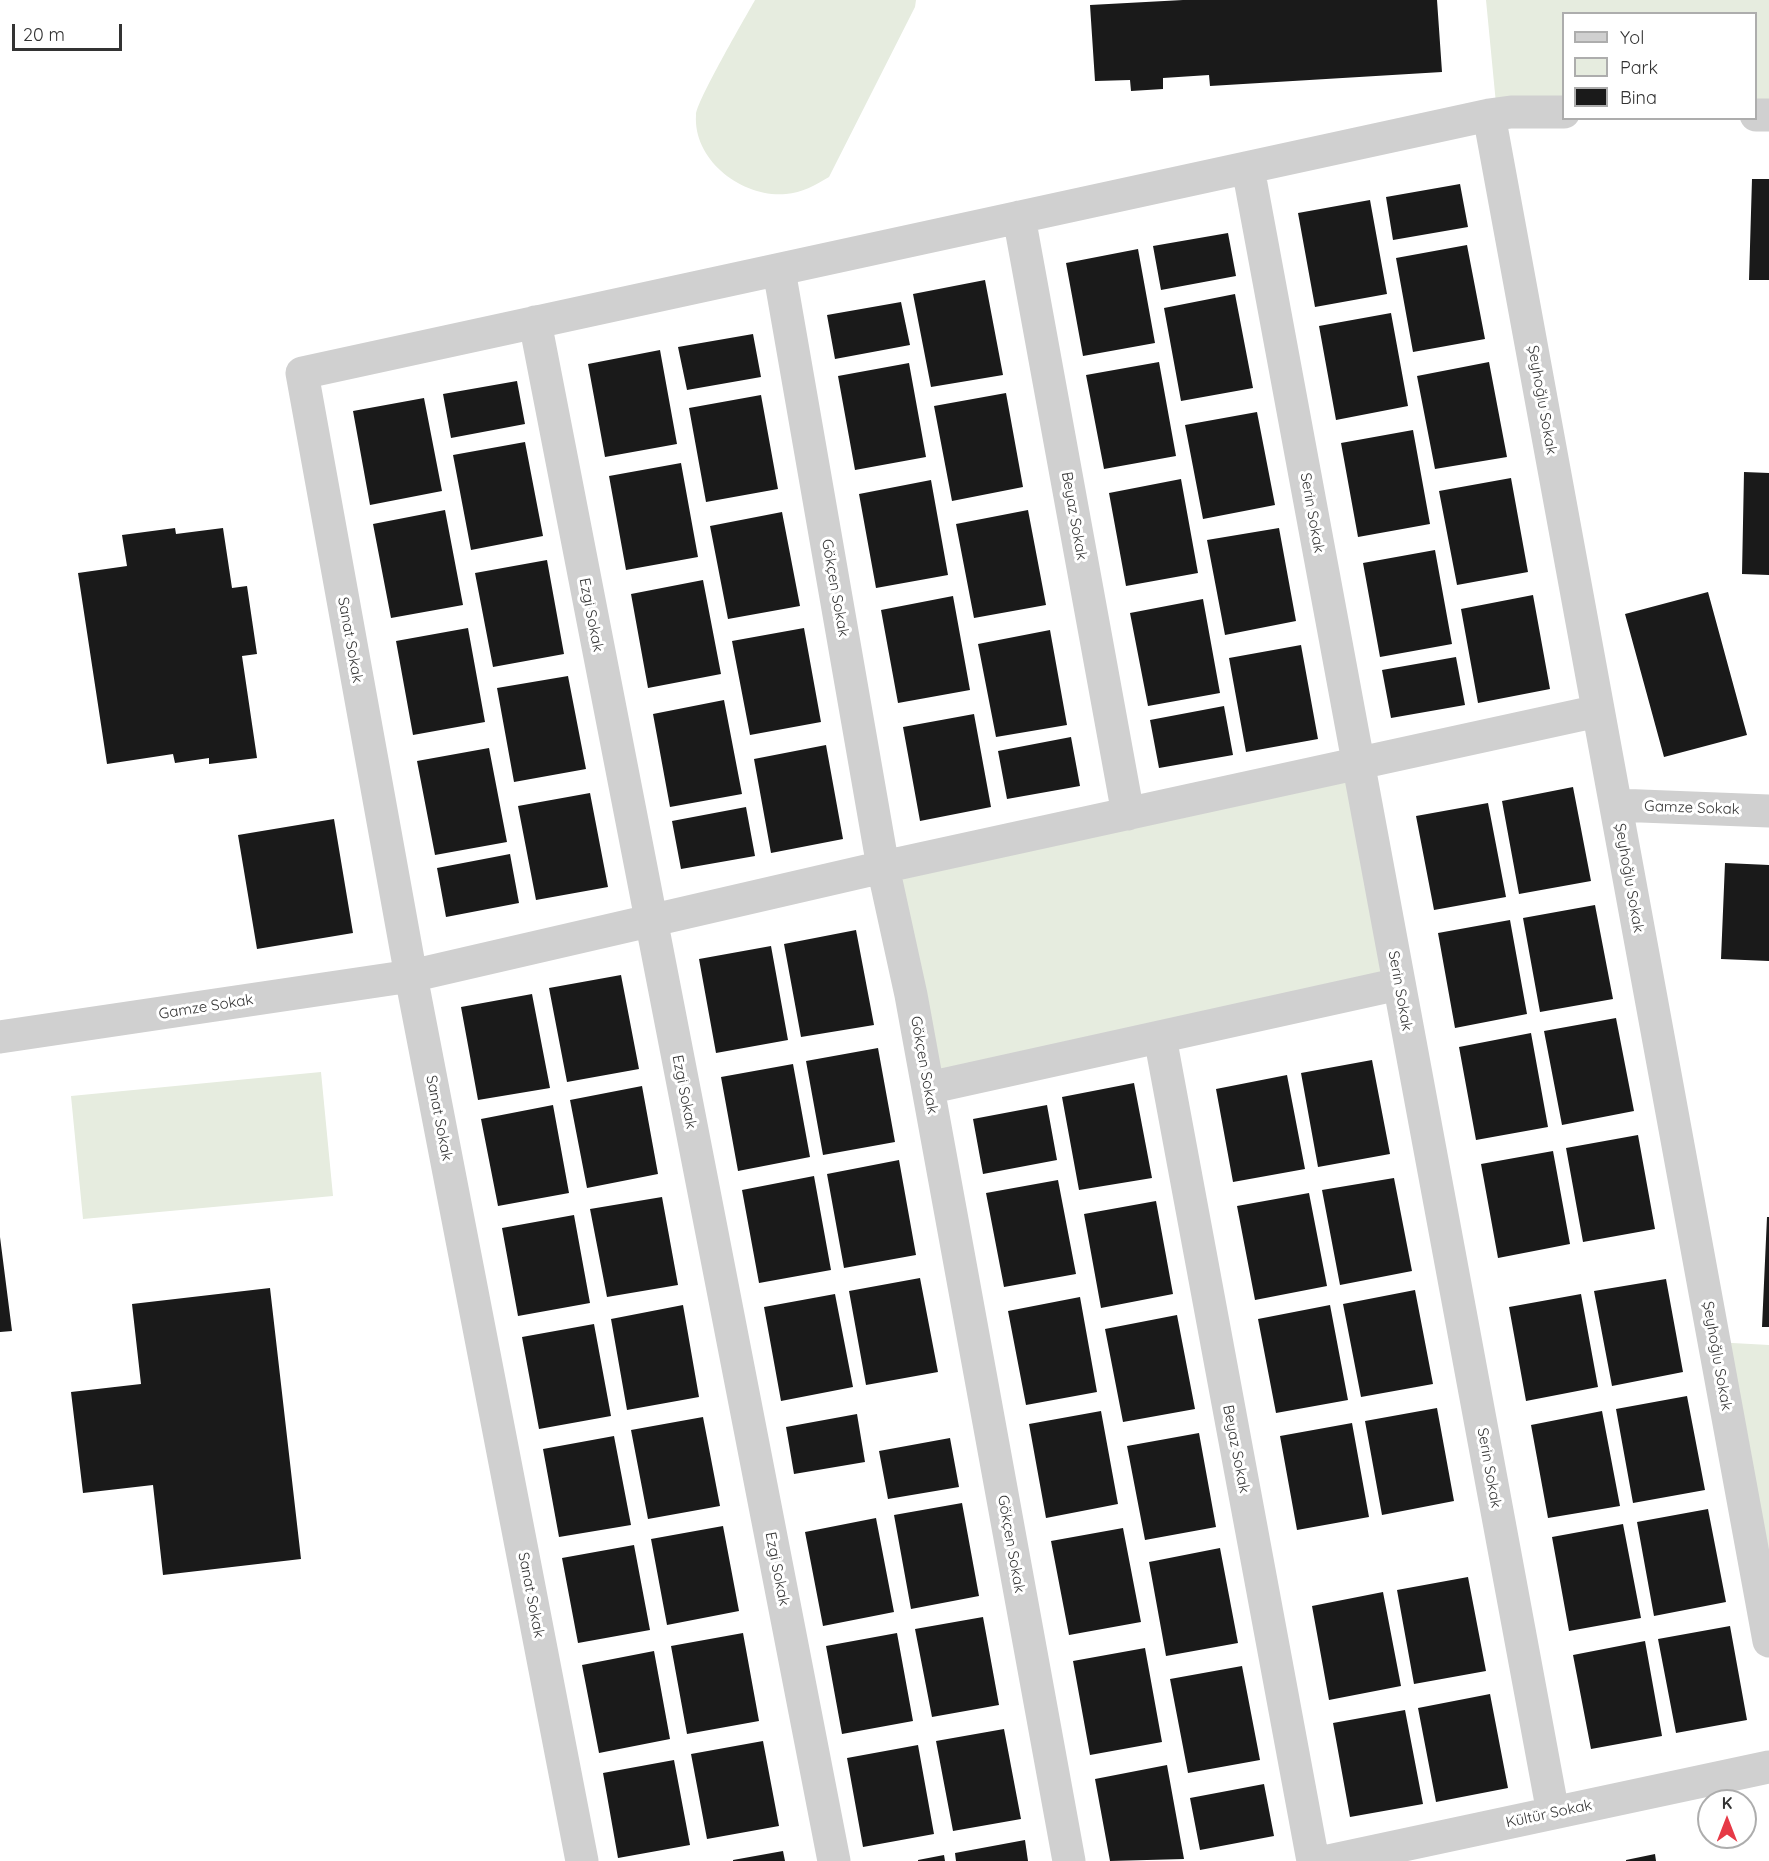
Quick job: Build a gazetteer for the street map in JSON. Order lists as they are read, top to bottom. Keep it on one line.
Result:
{"streets":{"street":["Şeyhoğlu Sokak","Serin Sokak","Beyaz Sokak","Gökçen Sokak","Ezgi Sokak","Sanat Sokak","Gamze Sokak","Kültür Sokak"]},"crossings":[["Şeyhoğlu Sokak","Gamze Sokak"],["Serin Sokak","Gamze Sokak"],["Serin Sokak","Kültür Sokak"],["Beyaz Sokak","Gamze Sokak"],["Gökçen Sokak","Gamze Sokak"],["Ezgi Sokak","Sanat Sokak"],["Ezgi Sokak","Gamze Sokak"],["Sanat Sokak","Gamze Sokak"]],"legend":["Yol","Park","Bina"],"scale_bar":"20 m","north":"top"}
